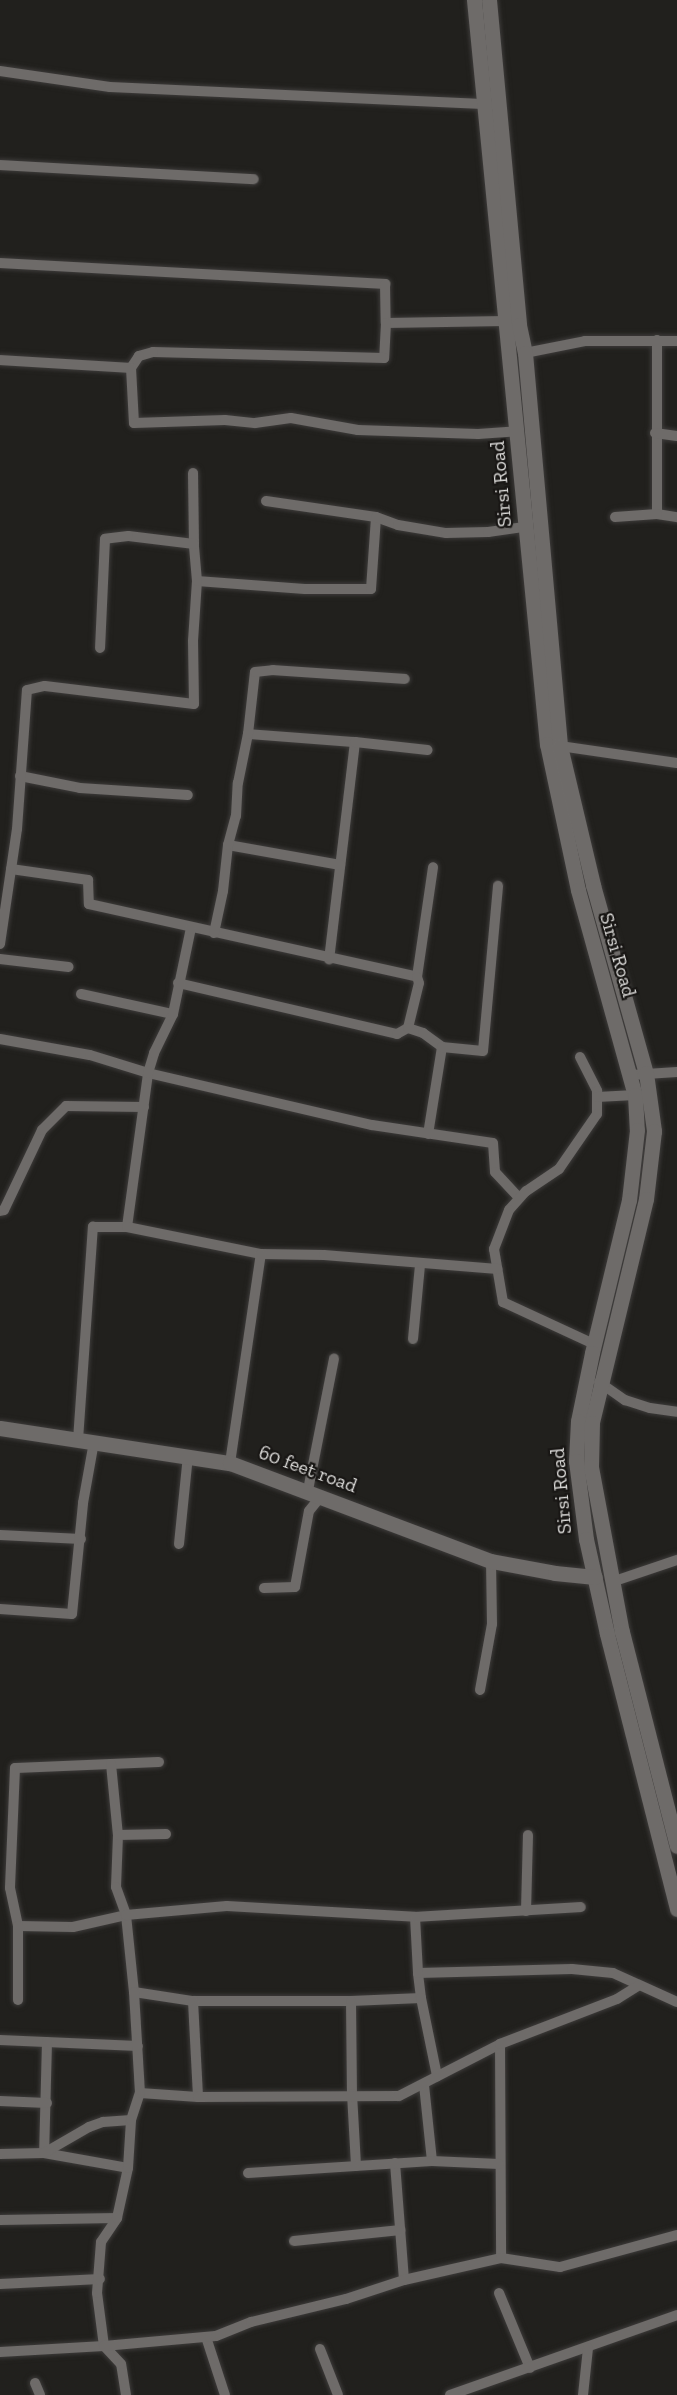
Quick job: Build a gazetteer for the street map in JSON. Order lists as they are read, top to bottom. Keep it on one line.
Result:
{"streets":{"main road":["Sirsi Road","60 feet road"]},"crossings":[["Sirsi Road","60 feet road"]]}
